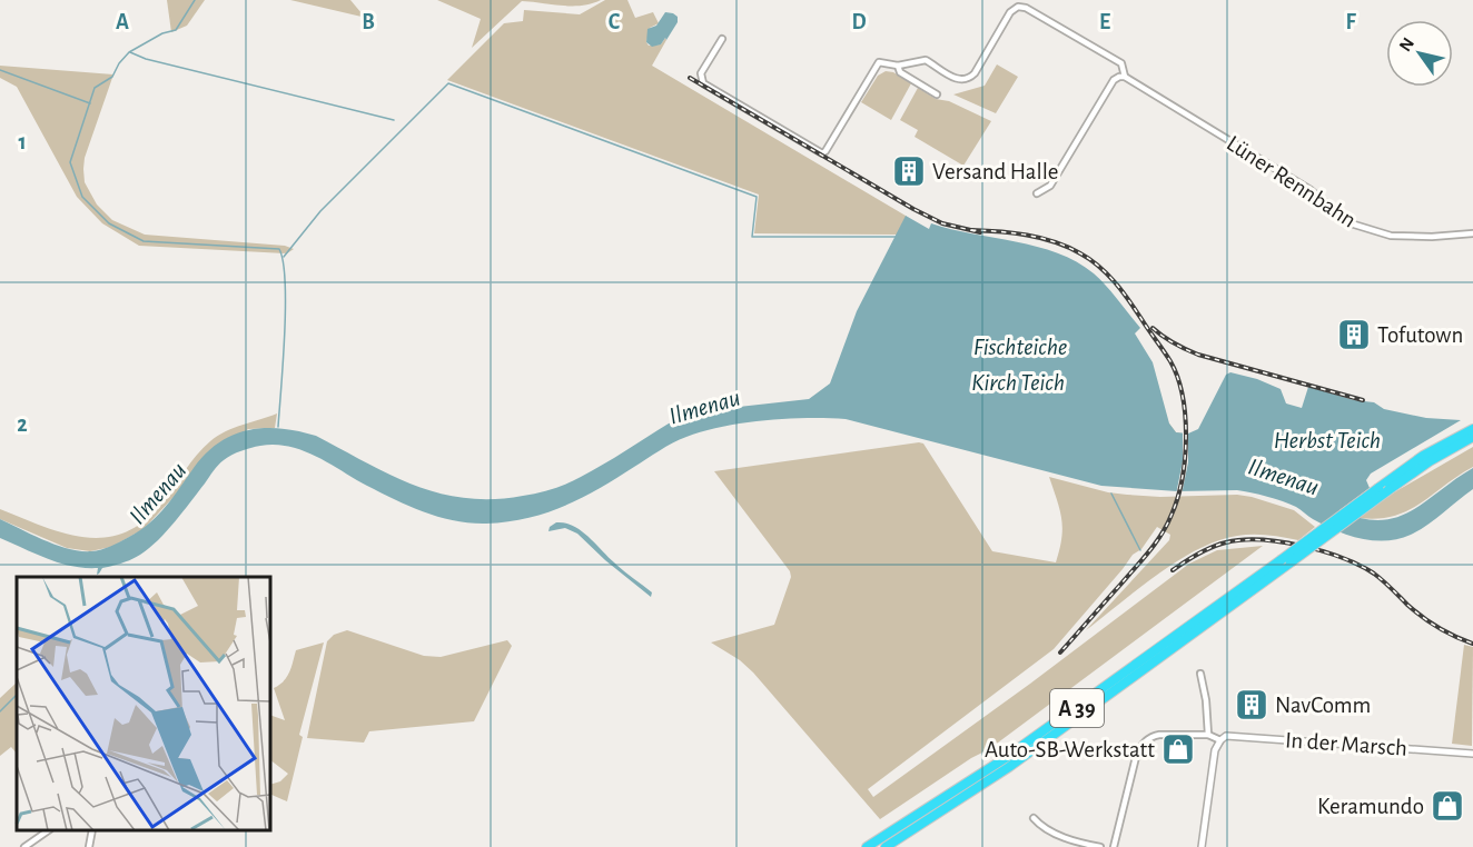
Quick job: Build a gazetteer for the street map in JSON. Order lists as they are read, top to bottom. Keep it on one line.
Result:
{"streets":{"highway":["A 39"],"street":["Lüner Rennbahn","In der Marsch"]},"water":["Fischteiche","Kirch Teich","Ilmenau","Herbst Teich"],"places":{"building":["Versand Halle","Tofutown","NavComm"],"shop":["Auto-SB-Werkstatt","Keramundo"]},"north":"top left","grid":{"columns":["A","B","C","D","E","F"],"rows":["1","2"]}}
